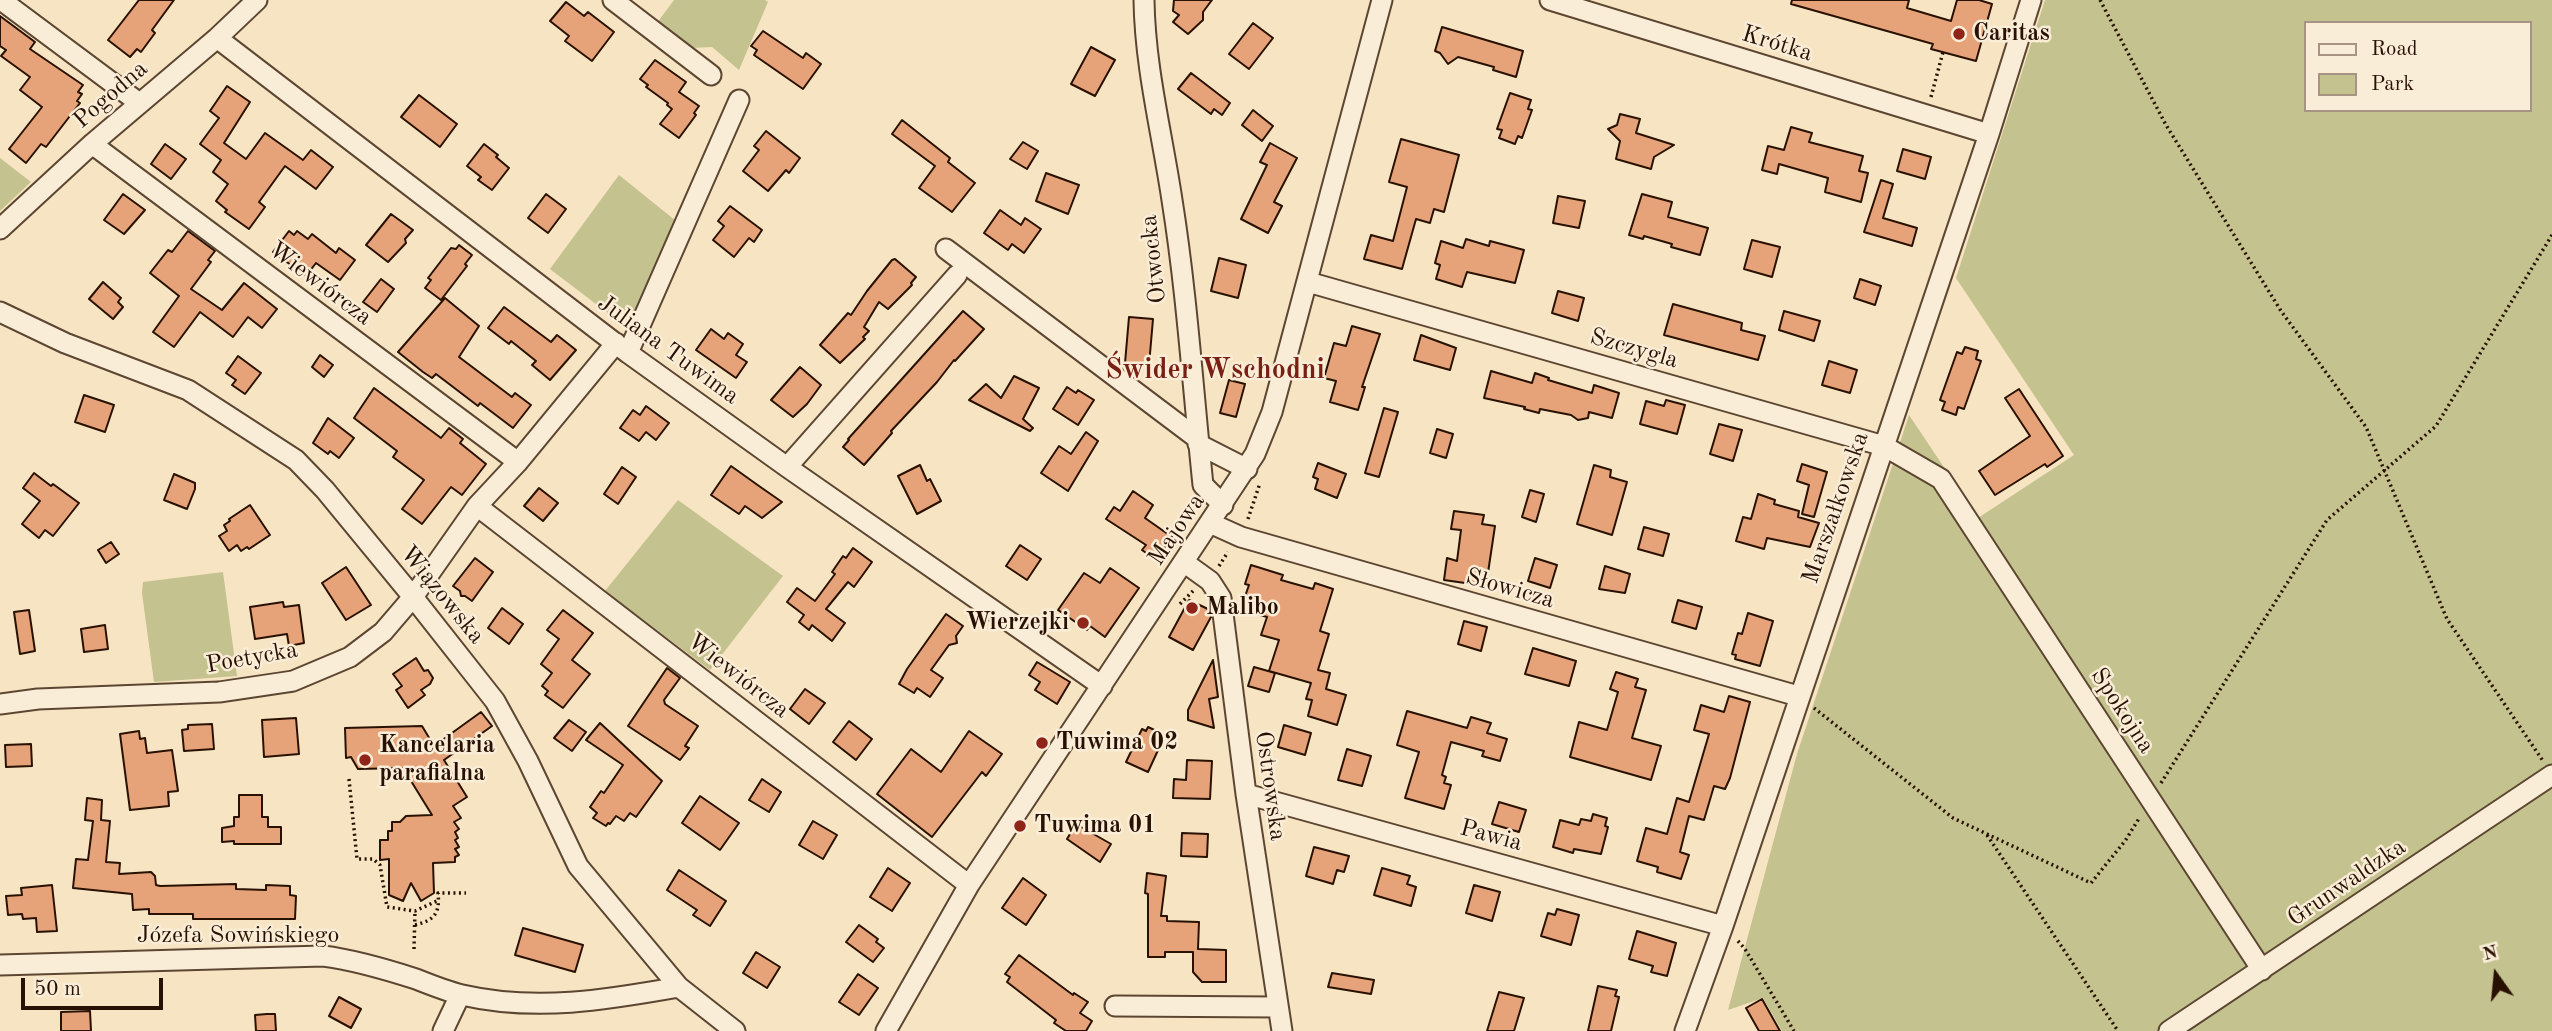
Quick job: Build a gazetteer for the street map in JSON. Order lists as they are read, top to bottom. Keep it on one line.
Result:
{"streets":{"street":["Krótka","Pogodna","Otwocka","Wiewiórcza","Szczygla","Juliana Tuwima","Marszałkowska","Majowa","Słowicza","Wiązowska","Poetycka","Spokojna","Ostrowska","Pawia","Grunwaldzka","Józefa Sowińskiego"]},"crossings":[["Krótka","Marszałkowska"],["Pogodna","Wiewiórcza"],["Pogodna","Juliana Tuwima"],["Otwocka","Majowa"],["Wiewiórcza","Majowa"],["Wiewiórcza","Poetycka"],["Szczygla","Marszałkowska"],["Szczygla","Majowa"],["Szczygla","Spokojna"],["Juliana Tuwima","Majowa"],["Juliana Tuwima","Poetycka"],["Marszałkowska","Słowicza"],["Marszałkowska","Pawia"],["Majowa","Słowicza"],["Majowa","Ostrowska"],["Wiązowska","Poetycka"],["Wiązowska","Józefa Sowińskiego"],["Spokojna","Grunwaldzka"],["Ostrowska","Pawia"]],"districts":["Świder Wschodni"],"places":["Caritas","Malibo","Wierzejki","Tuwima 02","Kancelaria parafialna","Tuwima 01"],"legend":["Road","Park"],"scale_bar":"50 m","north":"top"}
